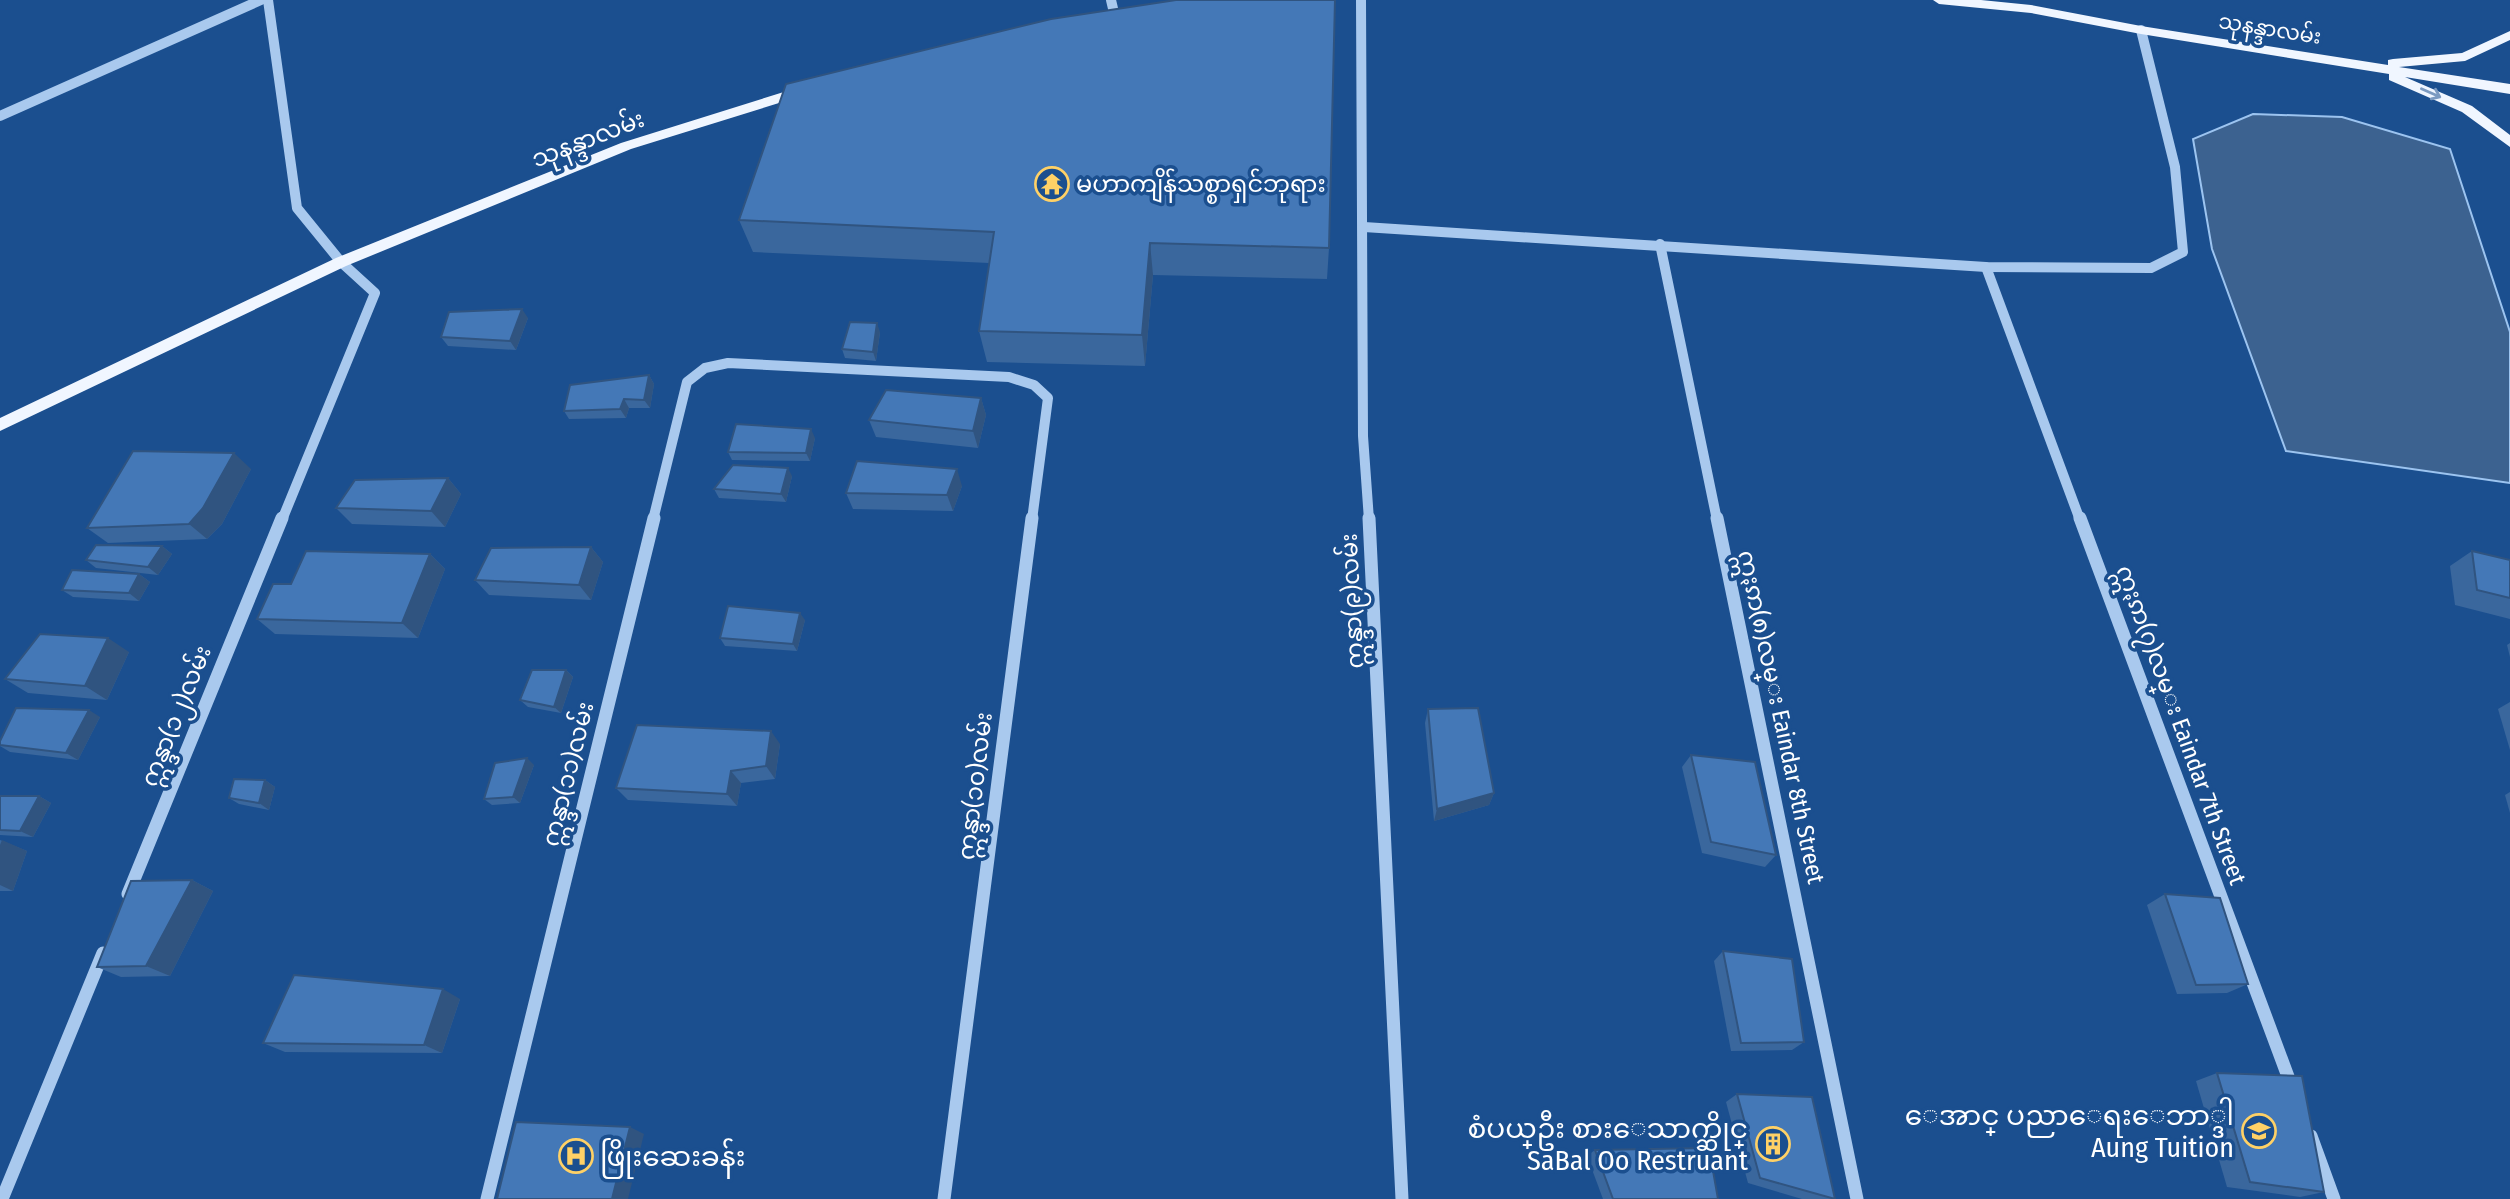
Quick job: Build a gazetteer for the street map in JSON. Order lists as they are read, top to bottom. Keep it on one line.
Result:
{"streets":{"main road":["သုနန္ဒာလမ်း"],"street":["ဣန္ဒာ(၉)လမ်း","ဣန္ဒာ(၁၂)လမ်း","ဣႏၵာ(၈)လမ္း Eaindar 8th Street","ဣႏၵာ(၇)လမ္း Eaindar 7th Street","ဣန္ဒာ(၁၁)လမ်း","ဣန္ဒာ(၁၀)လမ်း"]},"crossings":[["သုနန္ဒာလမ်း","ဣန္ဒာ(၁၂)လမ်း"],["ဣန္ဒာ(၁၁)လမ်း","ဣန္ဒာ(၁၀)လမ်း"]],"places":{"temple":["မဟာကျိန်သစ္စာရှင်ဘုရား"],"school or university":["ေအာင္ ပညာေရးေဘာ္ဒါ Aung Tuition"],"building":["စံပယ္ဦး စားေသာက္ဆိုင္ SaBal Oo Restruant"],"hospital":["ဖြိုးဆေးခန်း"]}}
